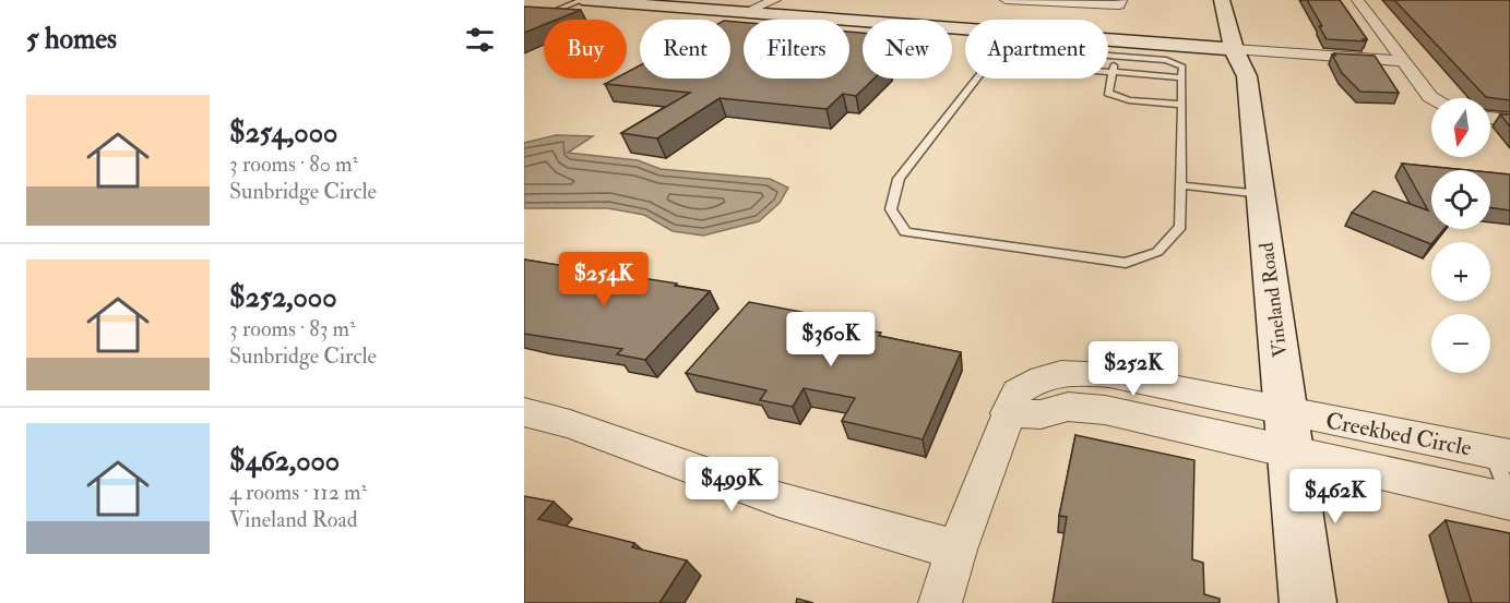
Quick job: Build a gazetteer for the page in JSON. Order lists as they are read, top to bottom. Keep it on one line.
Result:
{"streets":{"street":["Vineland Road","Creekbed Circle"]},"crossings":[["Vineland Road","Creekbed Circle"]],"north":"bottom","page":{"heading":"5 homes","chip":["Buy","Rent","Filters","New","Apartment"],"list":[{"name":"$254,000","note":"3 rooms · 80 m² · Sunbridge Circle"},{"name":"$252,000","note":"3 rooms · 83 m² · Sunbridge Circle"},{"name":"$462,000","note":"4 rooms · 112 m² · Vineland Road"}],"map_buttons":["+","−"],"price":["$254K","$360K","$252K","$499K","$462K"]}}
